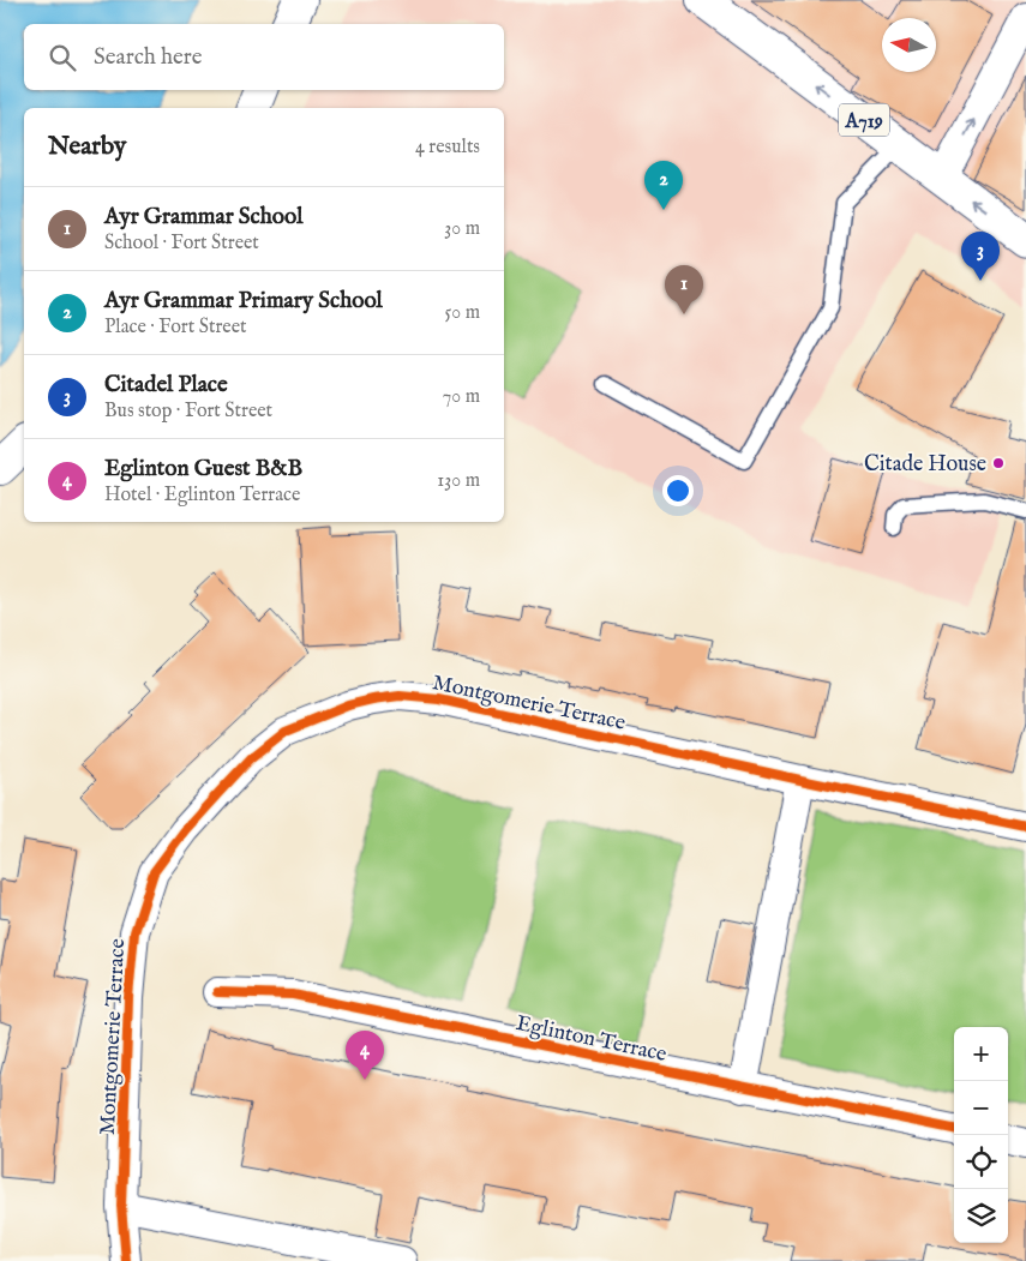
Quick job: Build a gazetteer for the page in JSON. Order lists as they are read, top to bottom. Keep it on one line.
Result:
{"streets":{"main road":["A719"],"street":["Montgomerie Terrace","Eglinton Terrace"]},"places":["Citade House"],"north":"left","page":{"search":"Search here","heading":["Nearby","4 results"],"pins":["2","3","1","4"],"list":[{"mark":"1","name":"Ayr Grammar School","note":"School · Fort Street","value":"30 m"},{"mark":"2","name":"Ayr Grammar Primary School","note":"Place · Fort Street","value":"50 m"},{"mark":"3","name":"Citadel Place","note":"Bus stop · Fort Street","value":"70 m"},{"mark":"4","name":"Eglinton Guest B&B","note":"Hotel · Eglinton Terrace","value":"130 m"}],"map_buttons":["+","−"]}}
